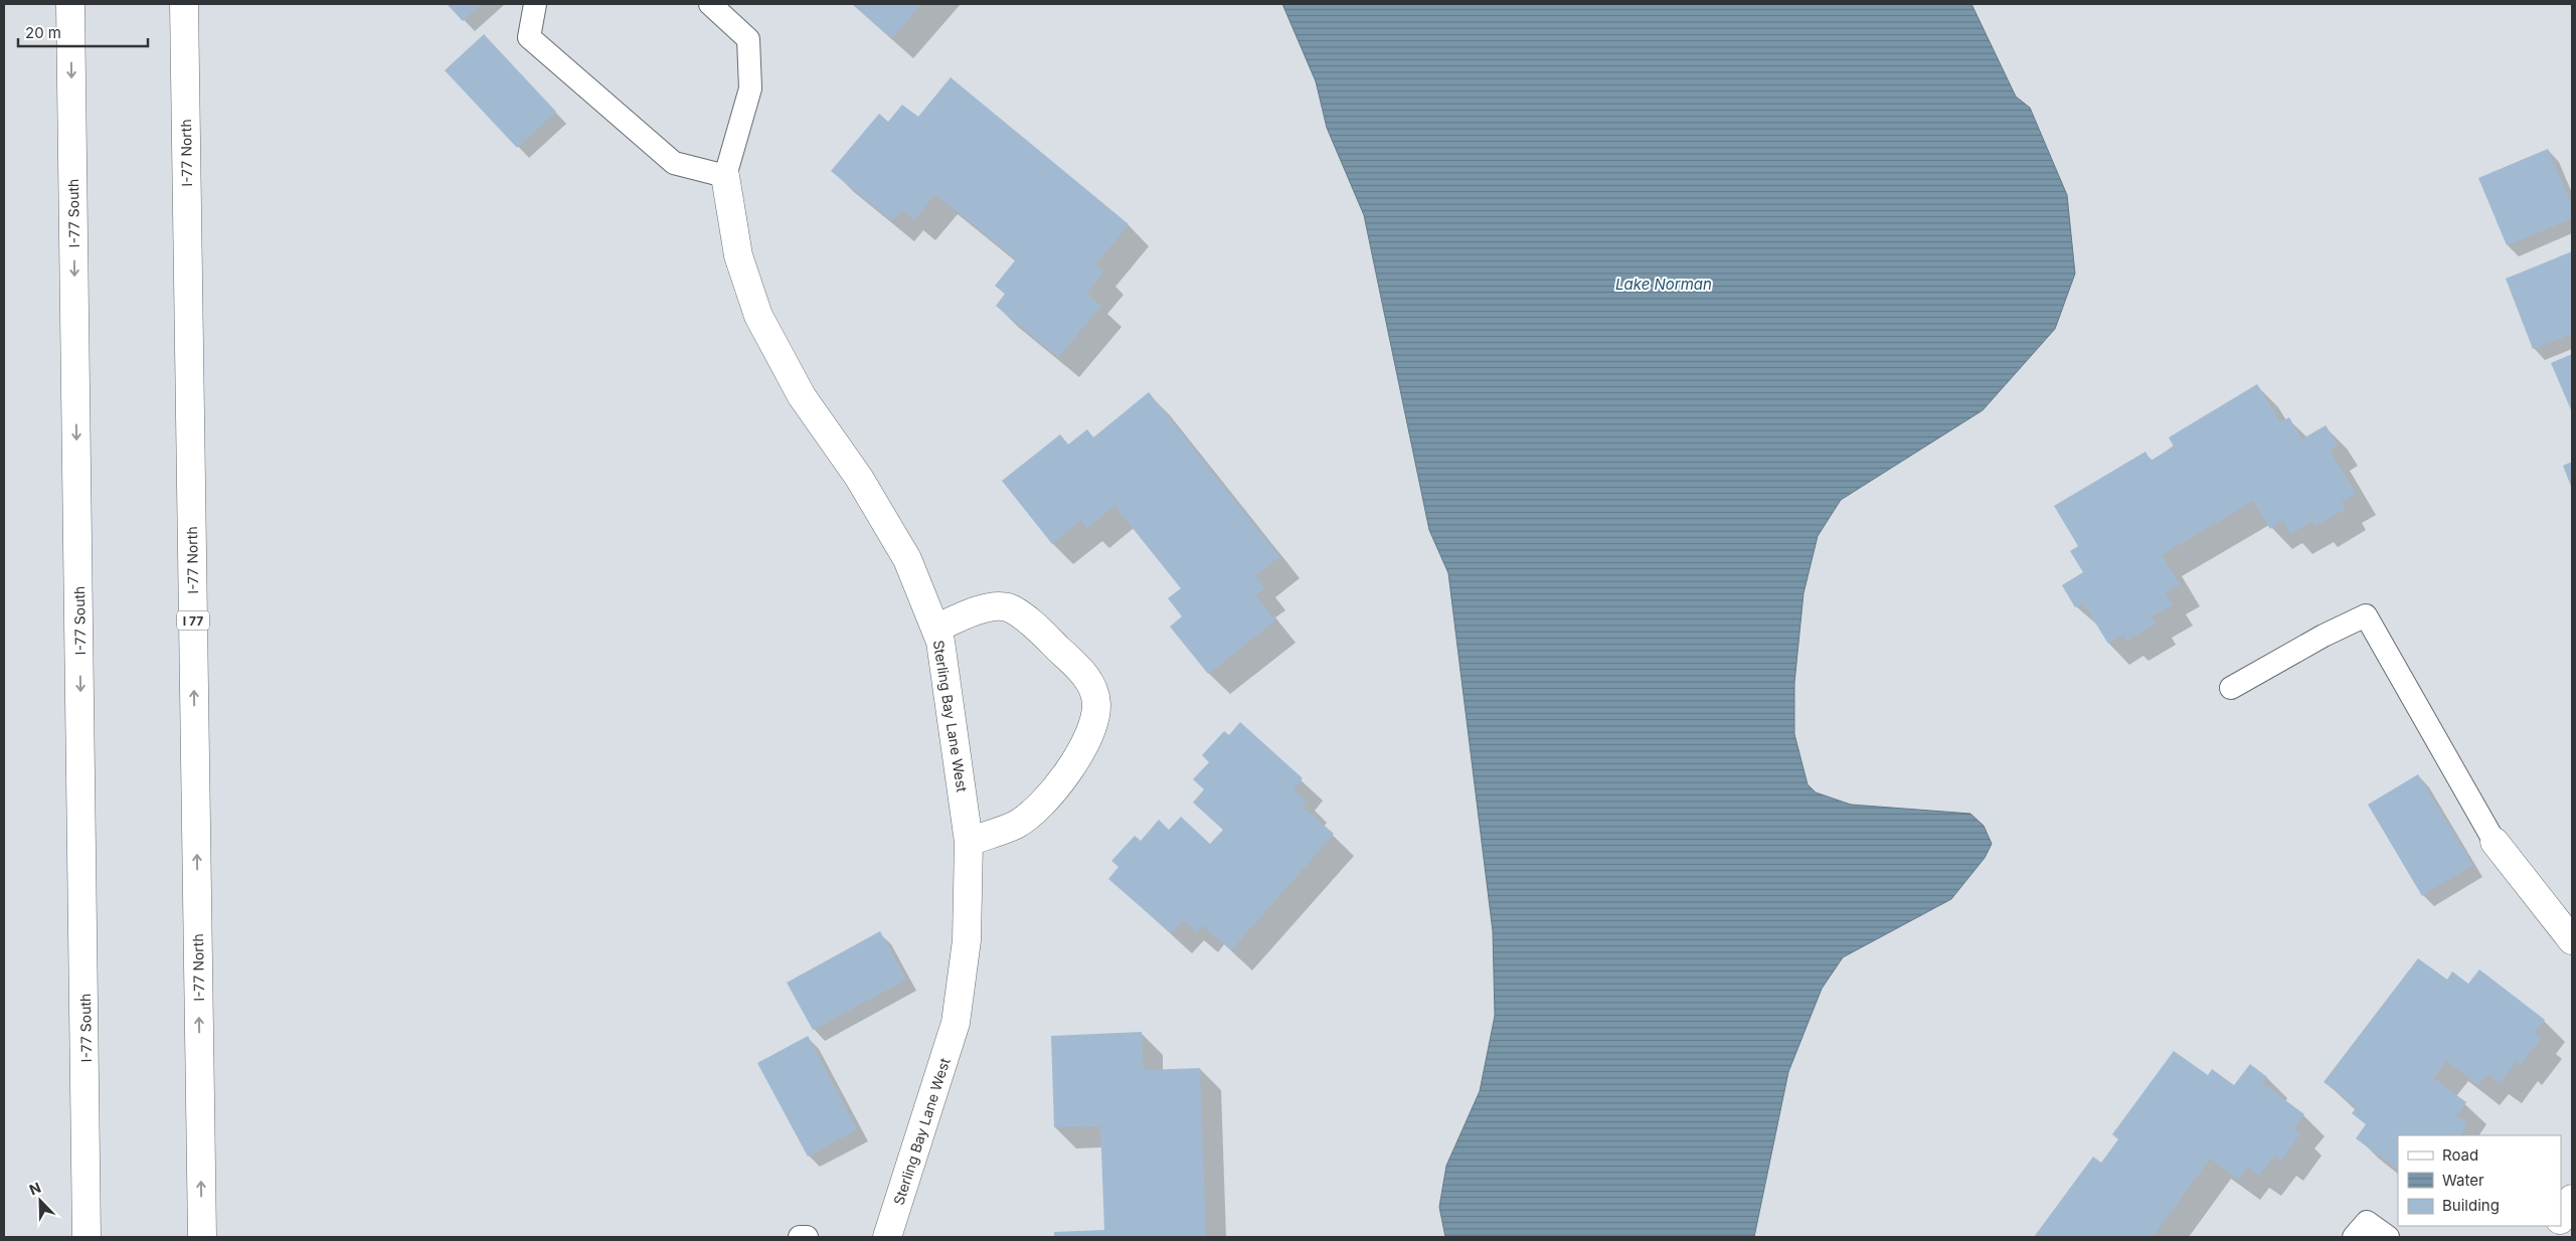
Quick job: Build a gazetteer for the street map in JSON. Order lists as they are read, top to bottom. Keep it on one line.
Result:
{"streets":{"main road":["I-77 North","I-77 South","I 77","Sterling Bay Lane West"]},"one_way":["I-77 North","I-77 South"],"water":["Lake Norman"],"legend":["Road","Water","Building"],"scale_bar":"20 m","north":"top left"}
